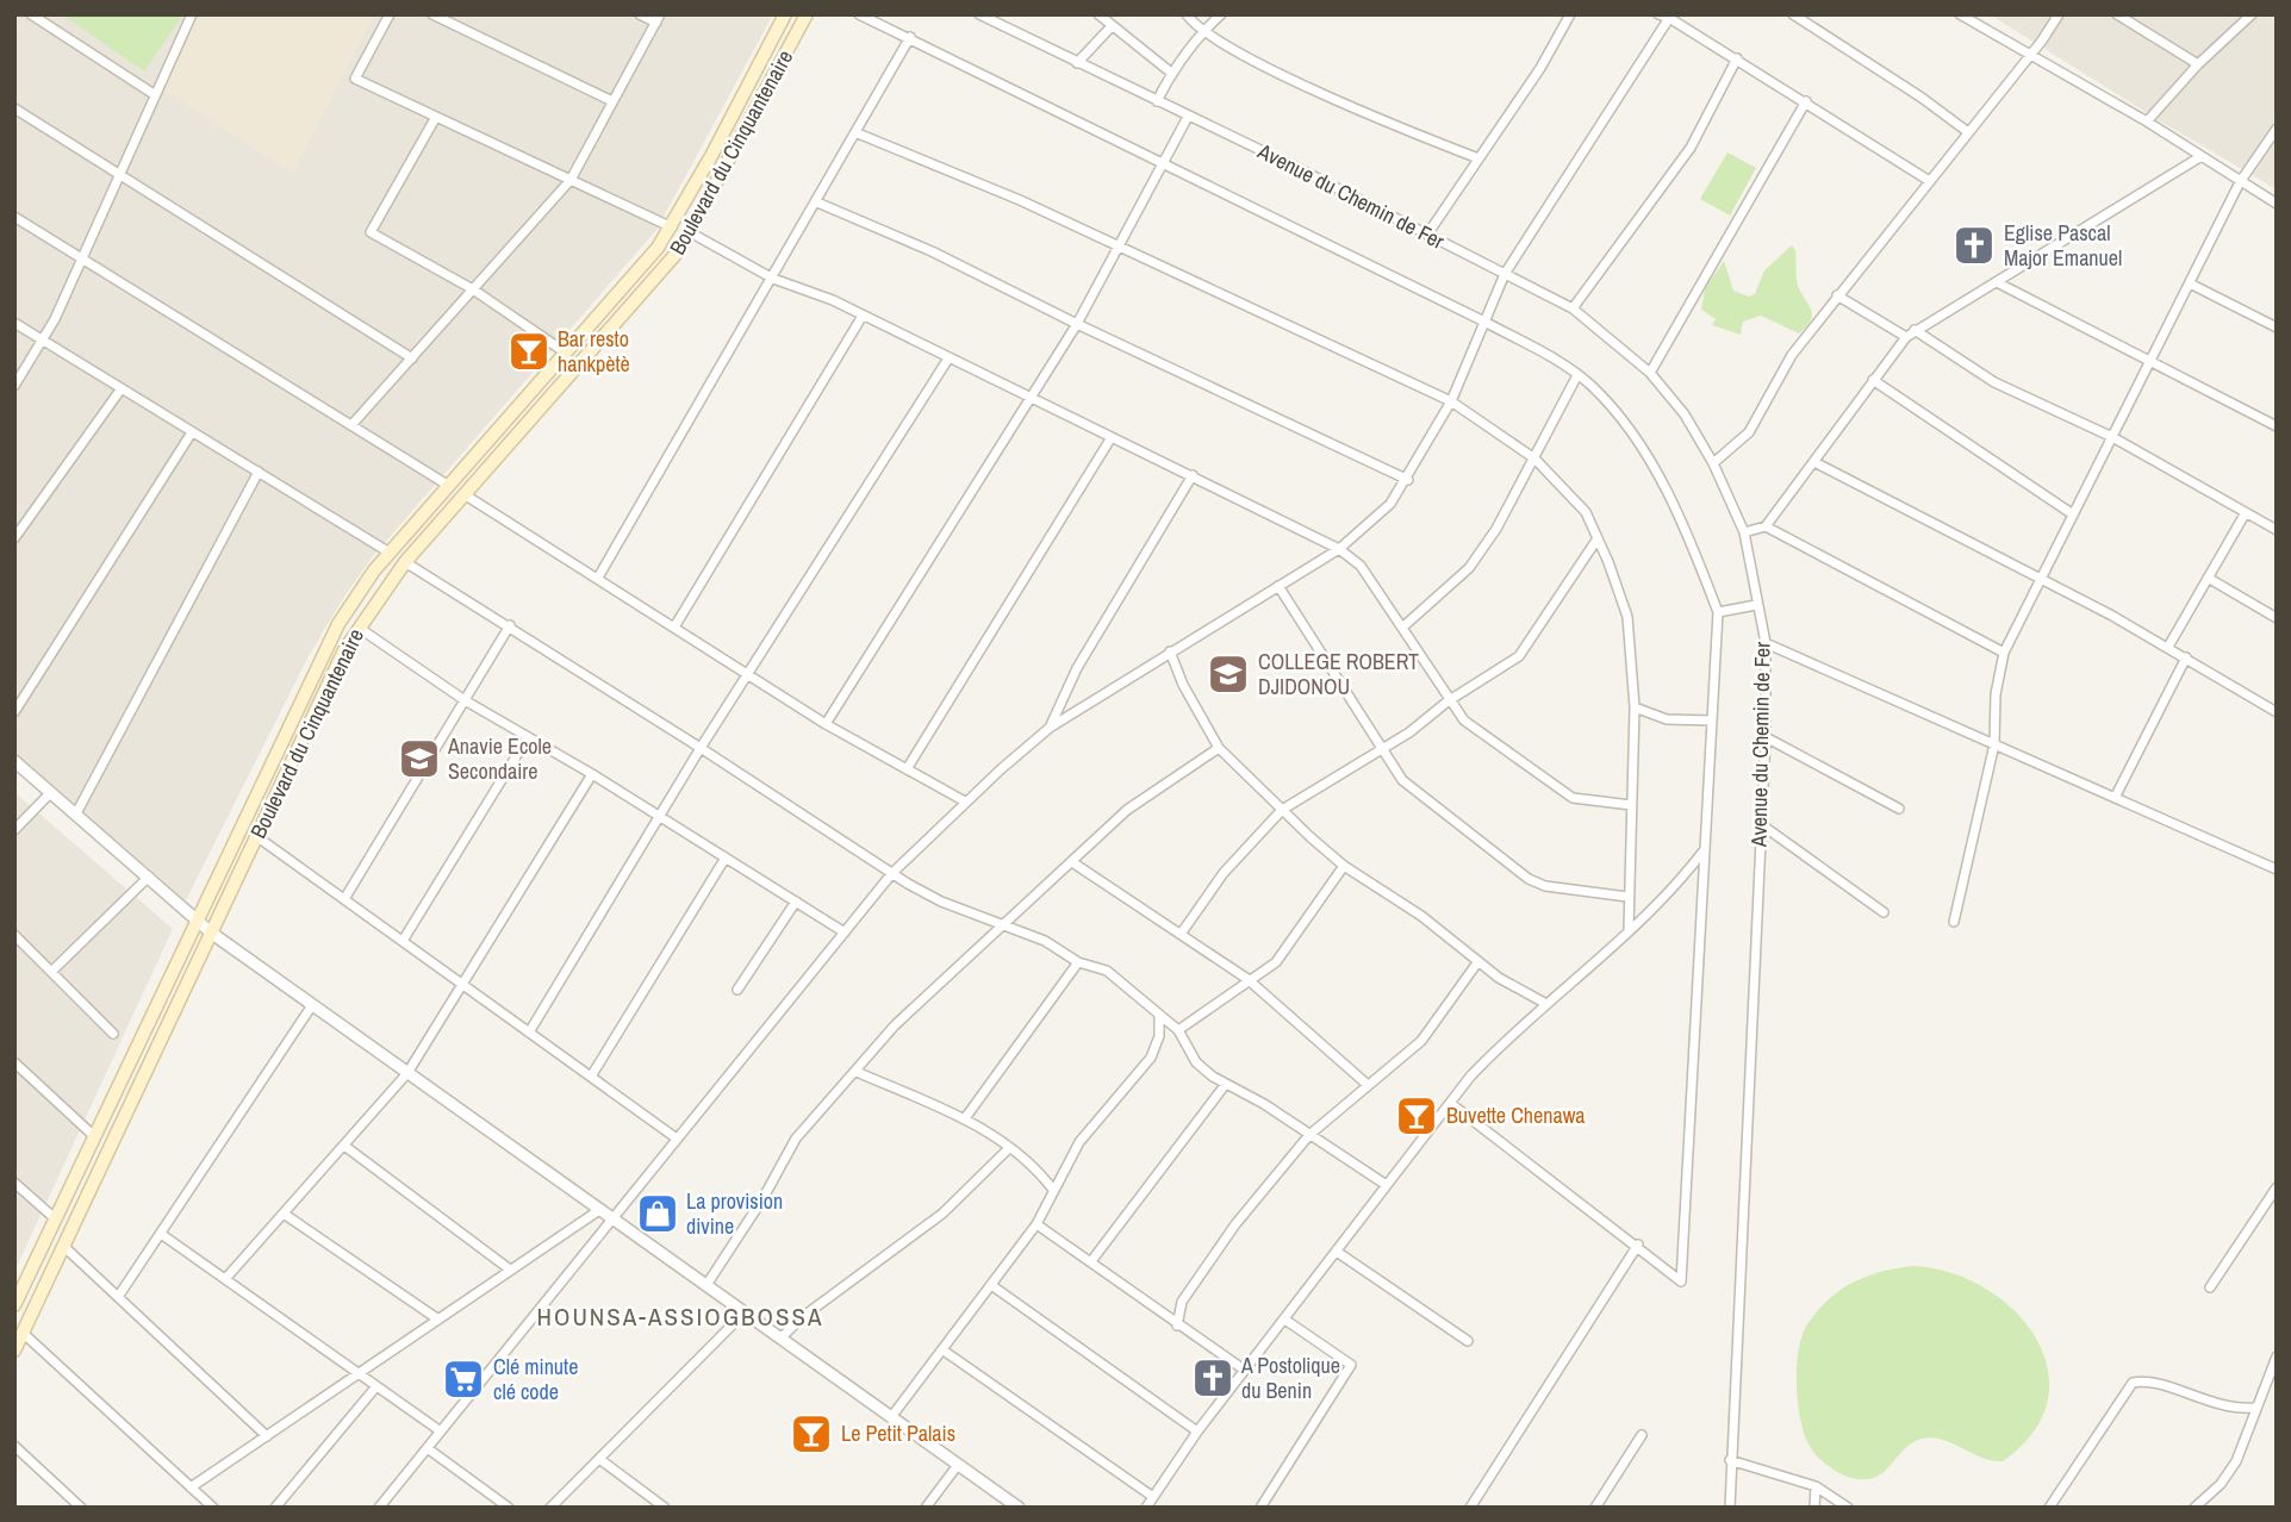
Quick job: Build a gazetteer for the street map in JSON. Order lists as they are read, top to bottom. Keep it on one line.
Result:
{"streets":{"main road":["Boulevard du Cinquantenaire"],"street":["Avenue du Chemin de Fer"]},"districts":["HOUNSA-ASSIOGBOSSA"],"places":{"church":["Eglise Pascal Major Emanuel","A Postolique du Benin"],"bar":["Bar resto hankpètè","Buvette Chenawa","Le Petit Palais"],"school or university":["COLLEGE ROBERT DJIDONOU","Anavie Ecole Secondaire"],"shop":["La provision divine"],"supermarket":["Clé minute clé code"]}}
